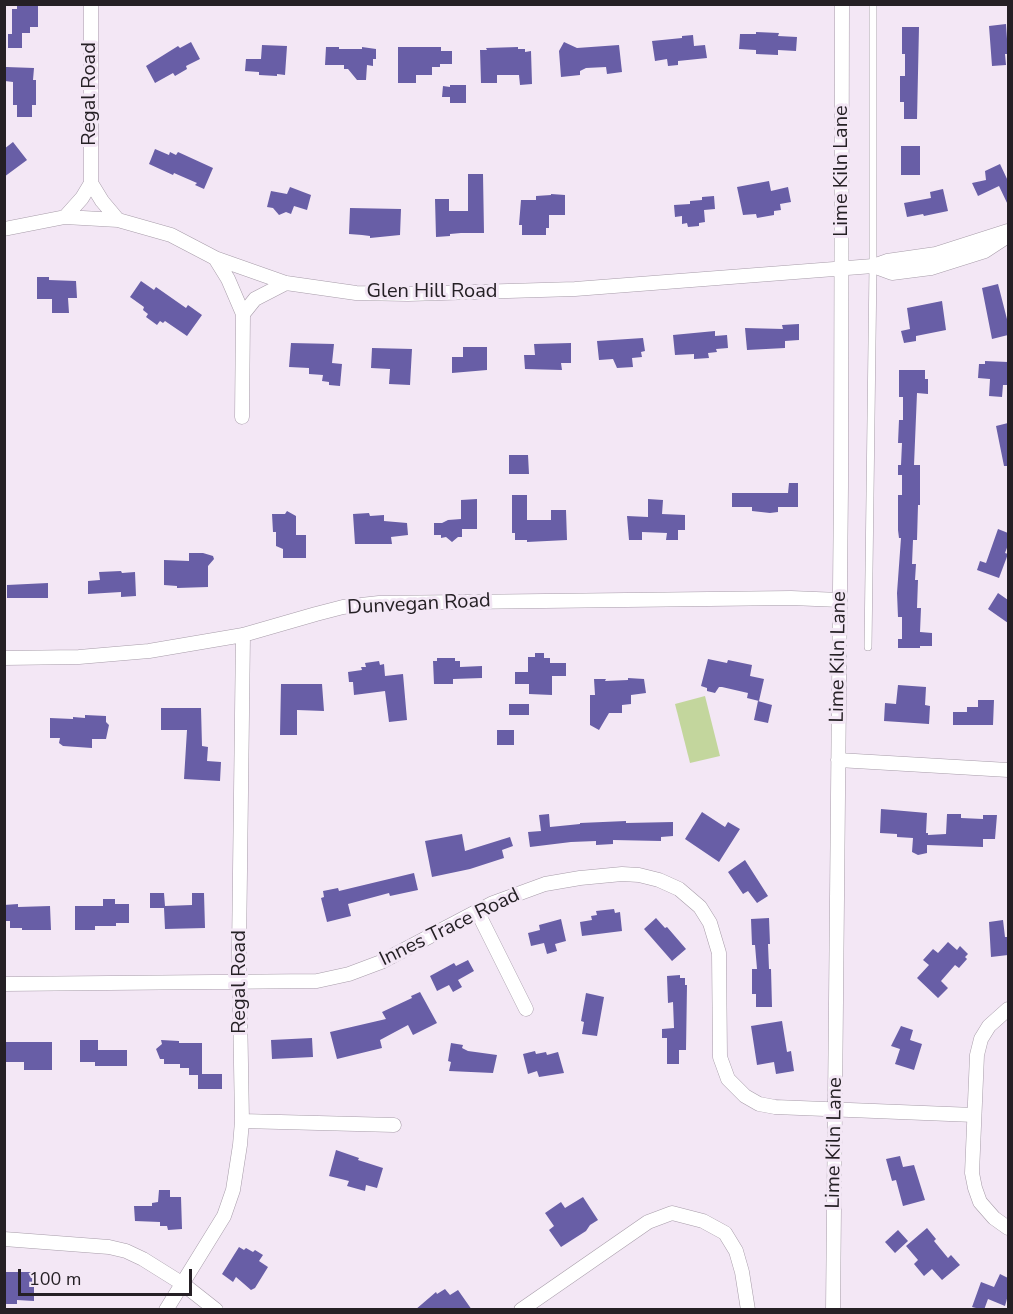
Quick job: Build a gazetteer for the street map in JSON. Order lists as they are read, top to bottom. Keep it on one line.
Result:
{"streets":{"street":["Regal Road","Lime Kiln Lane","Glen Hill Road","Dunvegan Road","Innes Trace Road"]},"crossings":[["Regal Road","Dunvegan Road"],["Regal Road","Innes Trace Road"],["Lime Kiln Lane","Glen Hill Road"],["Lime Kiln Lane","Dunvegan Road"],["Lime Kiln Lane","Innes Trace Road"]],"scale_bar":"100 m"}
